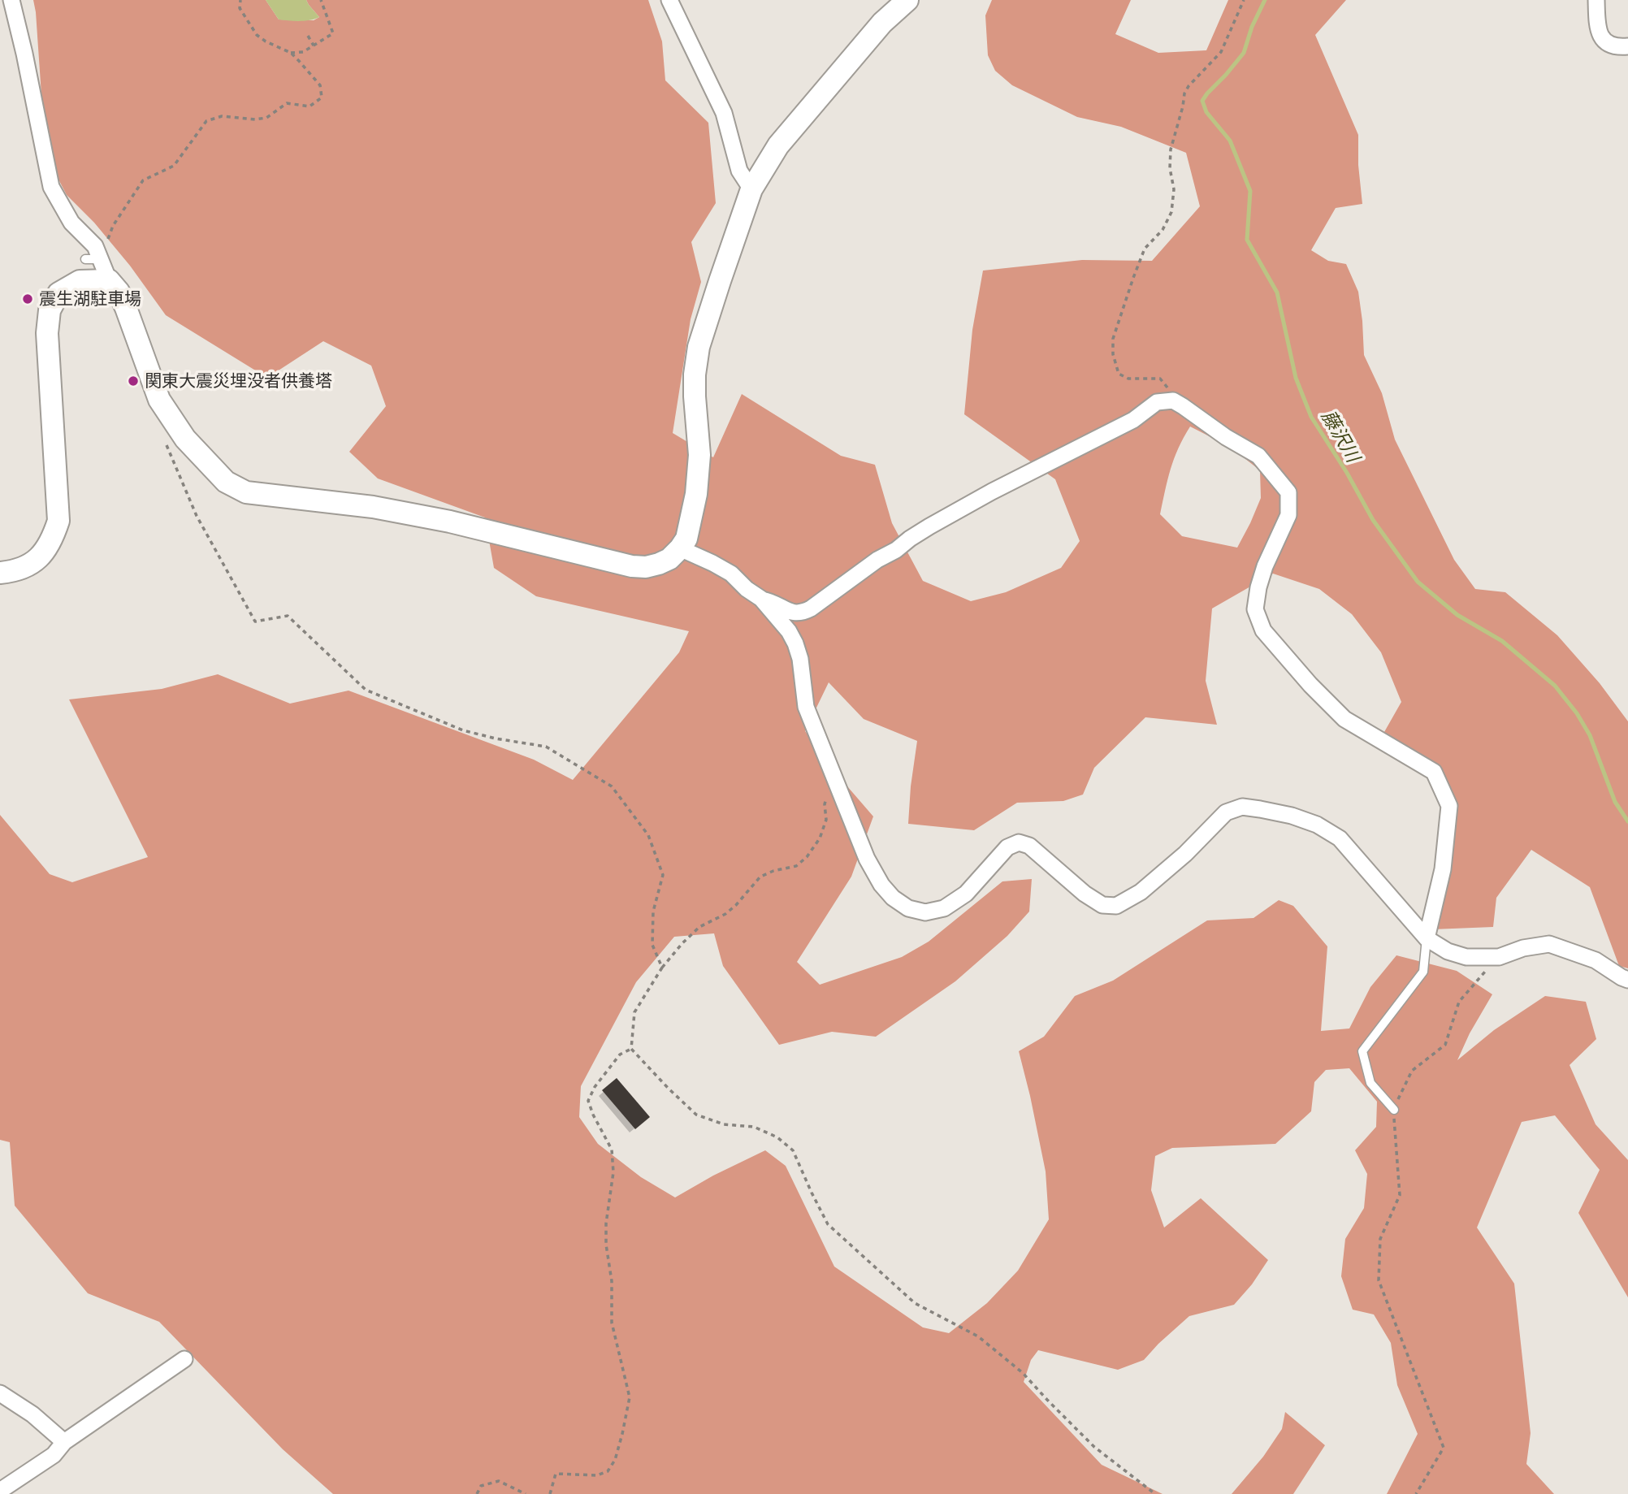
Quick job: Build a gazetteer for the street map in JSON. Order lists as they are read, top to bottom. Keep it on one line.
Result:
{"water":["藤沢川"],"places":["震生湖駐車場","関東大震災埋没者供養塔"]}
